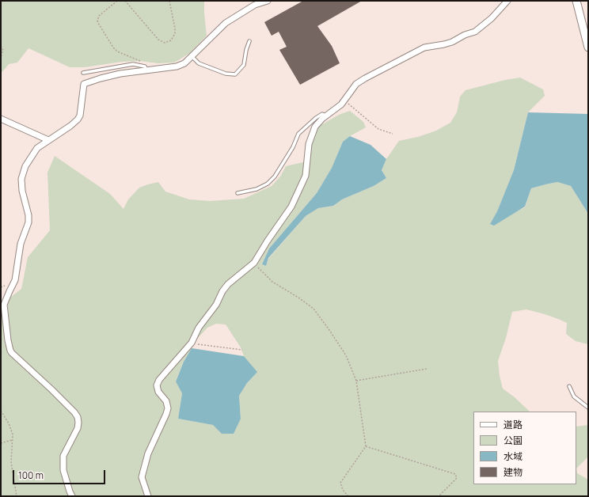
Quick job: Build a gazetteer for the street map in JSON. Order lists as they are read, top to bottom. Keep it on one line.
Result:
{"legend":["道路","公園","水域","建物"],"scale_bar":"100 m"}
